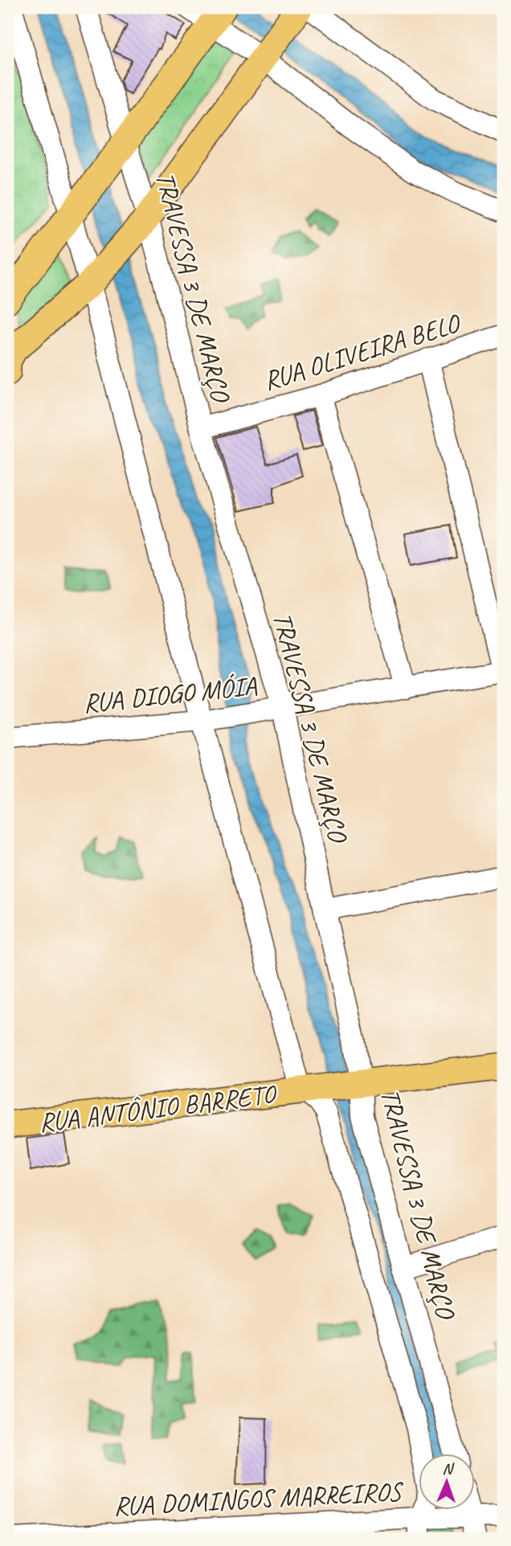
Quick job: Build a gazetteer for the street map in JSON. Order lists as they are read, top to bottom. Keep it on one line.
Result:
{"streets":{"main road":["RUA ANTÔNIO BARRETO"],"street":["TRAVESSA 3 DE MARÇO","RUA OLIVEIRA BELO","RUA DIOGO MÓIA","RUA DOMINGOS MARREIROS"]},"crossings":[["TRAVESSA 3 DE MARÇO","RUA OLIVEIRA BELO"],["TRAVESSA 3 DE MARÇO","RUA DIOGO MÓIA"],["TRAVESSA 3 DE MARÇO","RUA ANTÔNIO BARRETO"]],"north":"top"}
